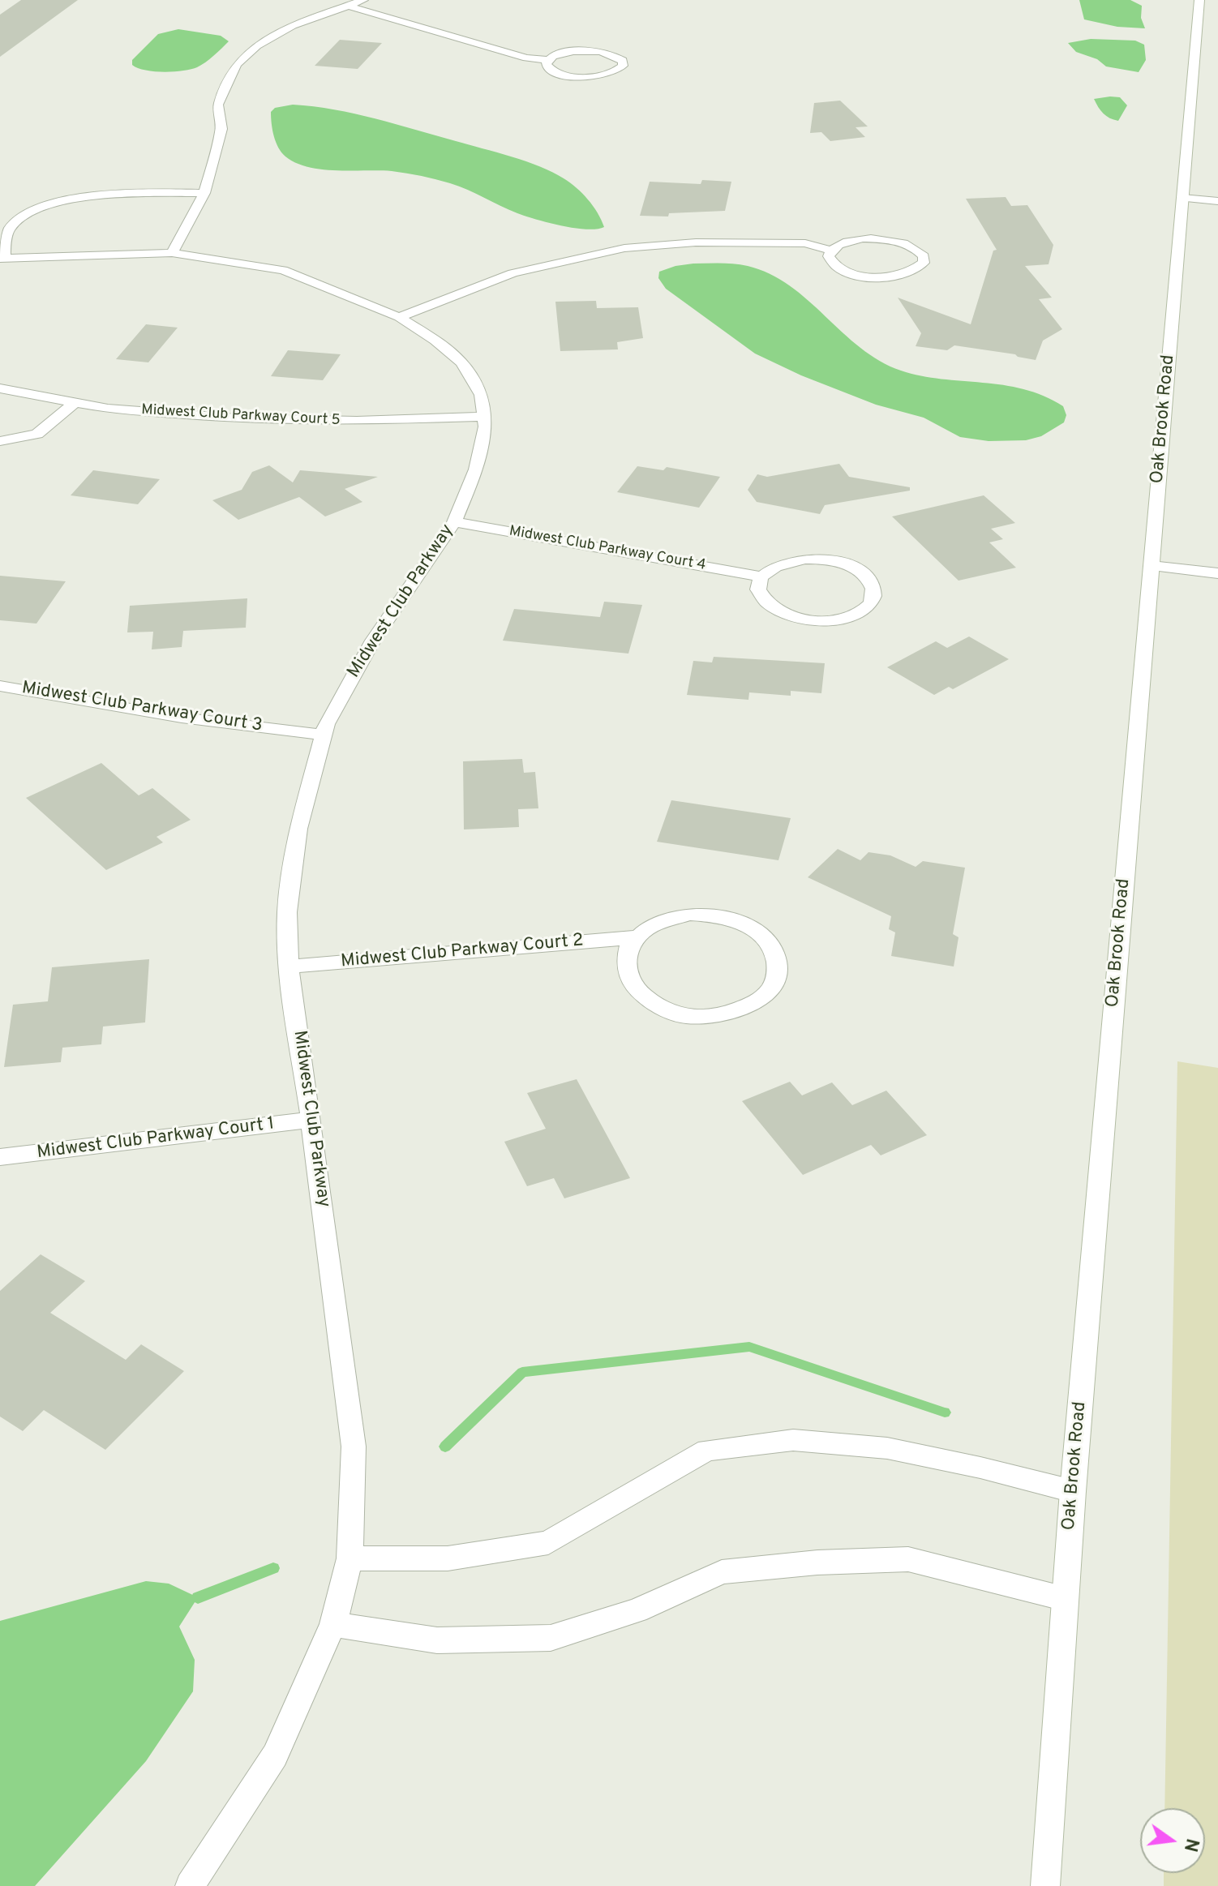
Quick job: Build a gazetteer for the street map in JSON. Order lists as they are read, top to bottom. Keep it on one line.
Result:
{"streets":{"street":["Midwest Club Parkway Court 5","Oak Brook Road","Midwest Club Parkway Court 4","Midwest Club Parkway","Midwest Club Parkway Court 3","Midwest Club Parkway Court 2","Midwest Club Parkway Court 1"]},"crossings":[["Midwest Club Parkway Court 5","Midwest Club Parkway"],["Midwest Club Parkway Court 4","Midwest Club Parkway"],["Midwest Club Parkway","Midwest Club Parkway Court 3"],["Midwest Club Parkway","Midwest Club Parkway Court 2"],["Midwest Club Parkway","Midwest Club Parkway Court 1"]],"north":"right"}
